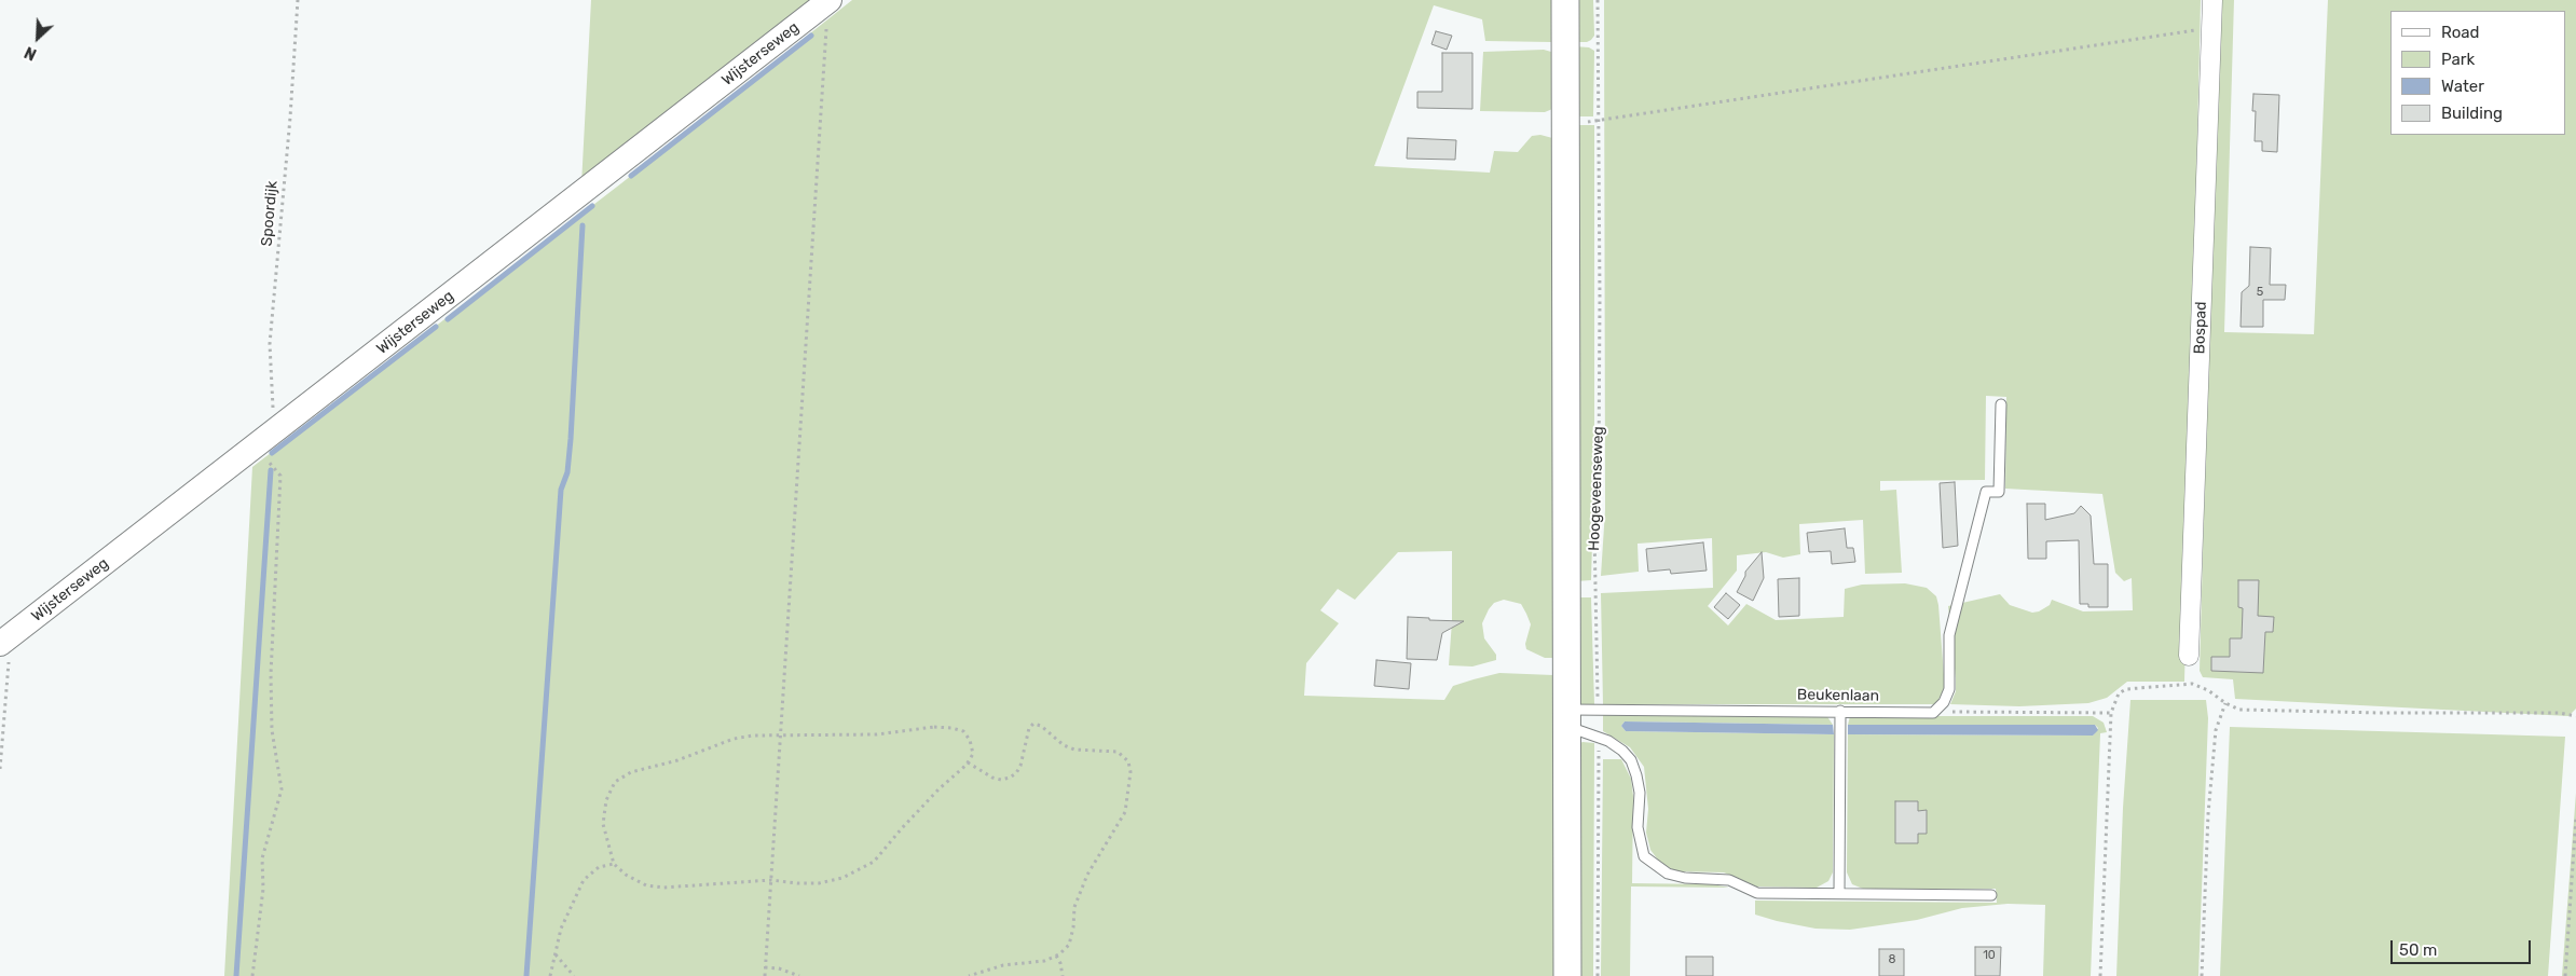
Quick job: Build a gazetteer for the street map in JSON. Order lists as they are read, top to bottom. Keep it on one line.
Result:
{"streets":{"main road":["Hoogeveenseweg"],"street":["Wijsterseweg","Bospad"],"lane":["Beukenlaan"],"path":["Spoordijk"]},"crossings":[["Wijsterseweg","Spoordijk"],["Hoogeveenseweg","Beukenlaan"]],"house_numbers":["5","10","8"],"legend":["Road","Park","Water","Building"],"scale_bar":"50 m","north":"bottom left"}
